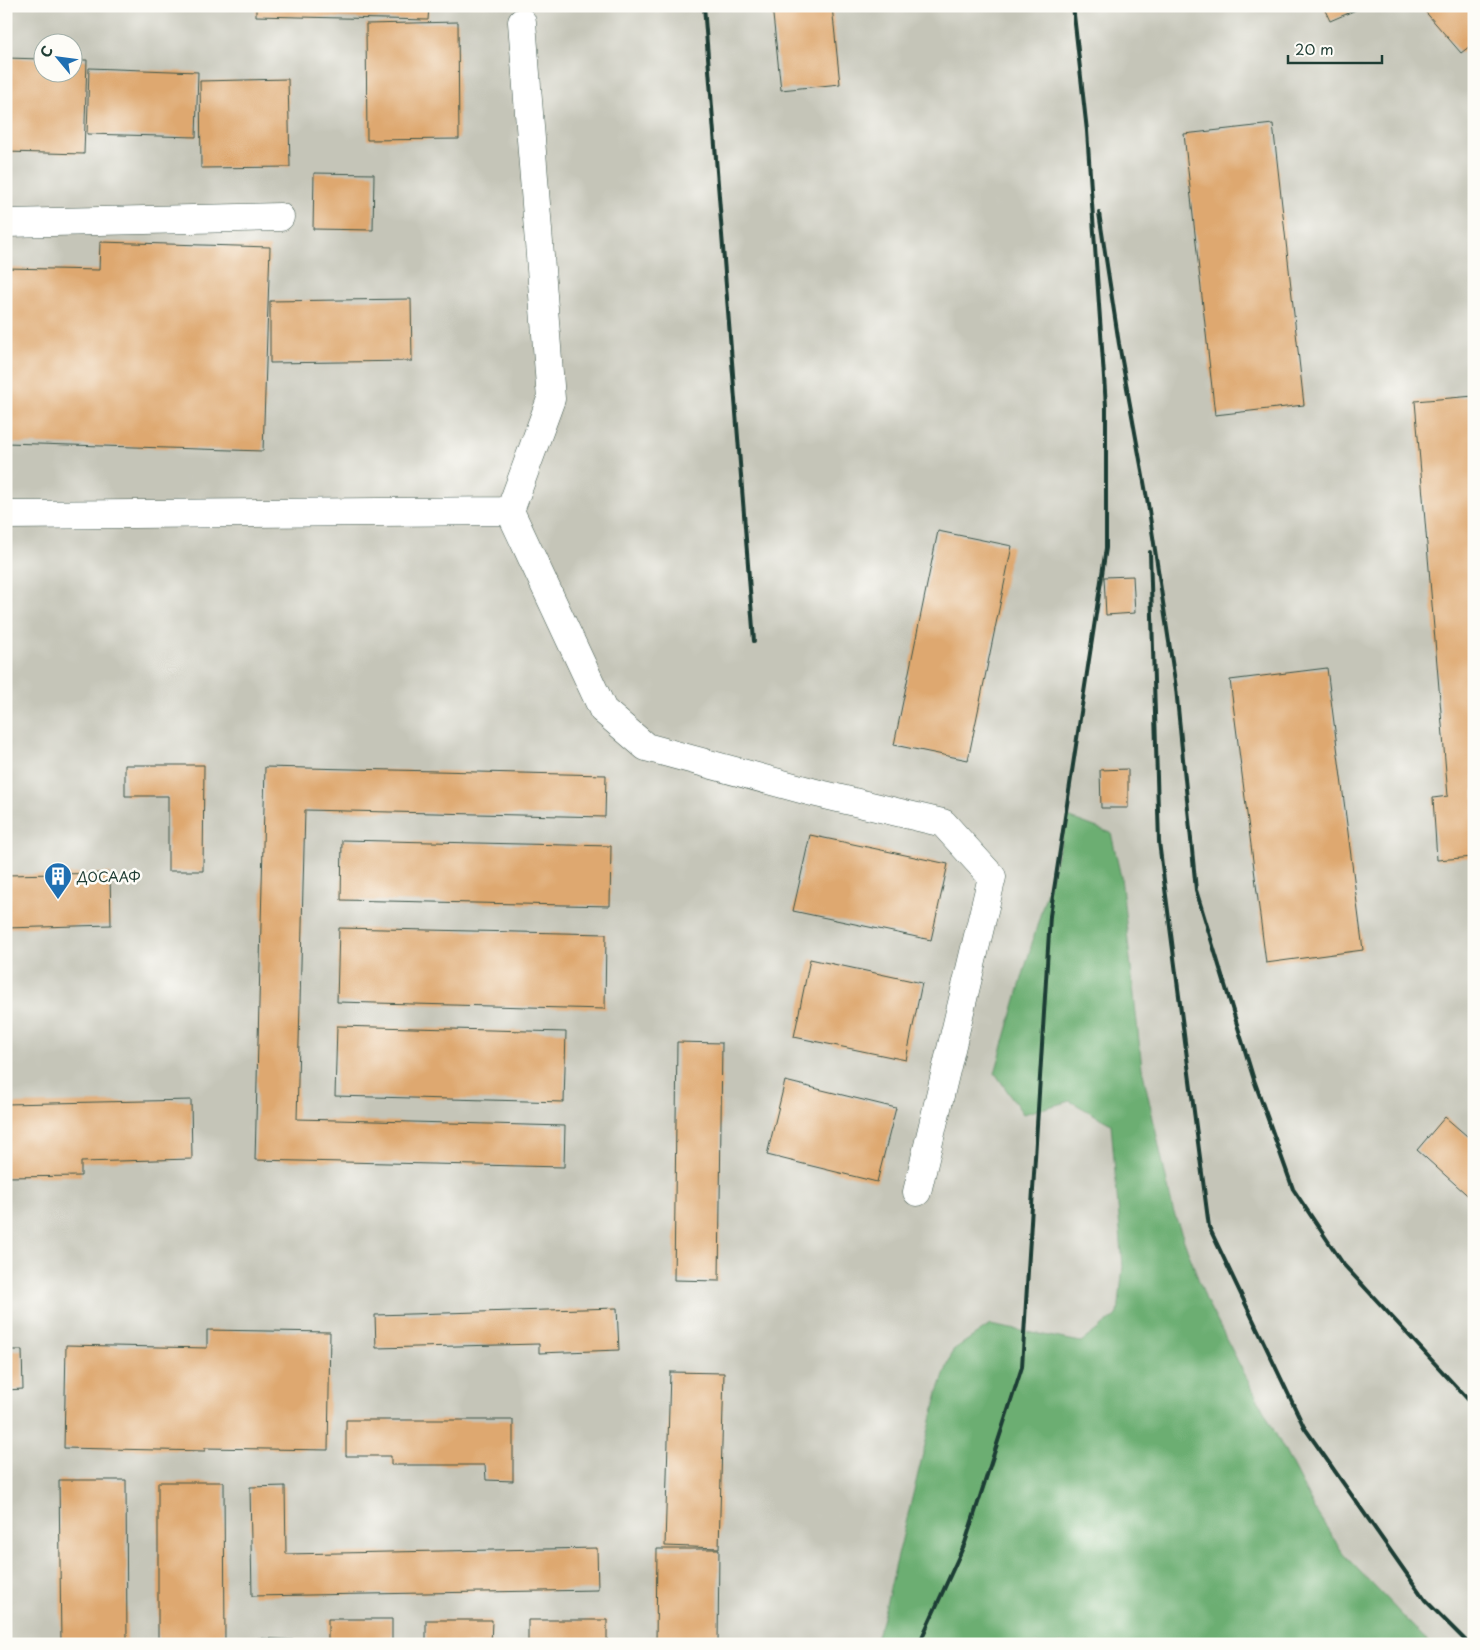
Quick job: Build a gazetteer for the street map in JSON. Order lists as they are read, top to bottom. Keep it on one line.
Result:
{"places":{"building":["ДОСААФ"]},"scale_bar":"20 m","north":"top left"}
